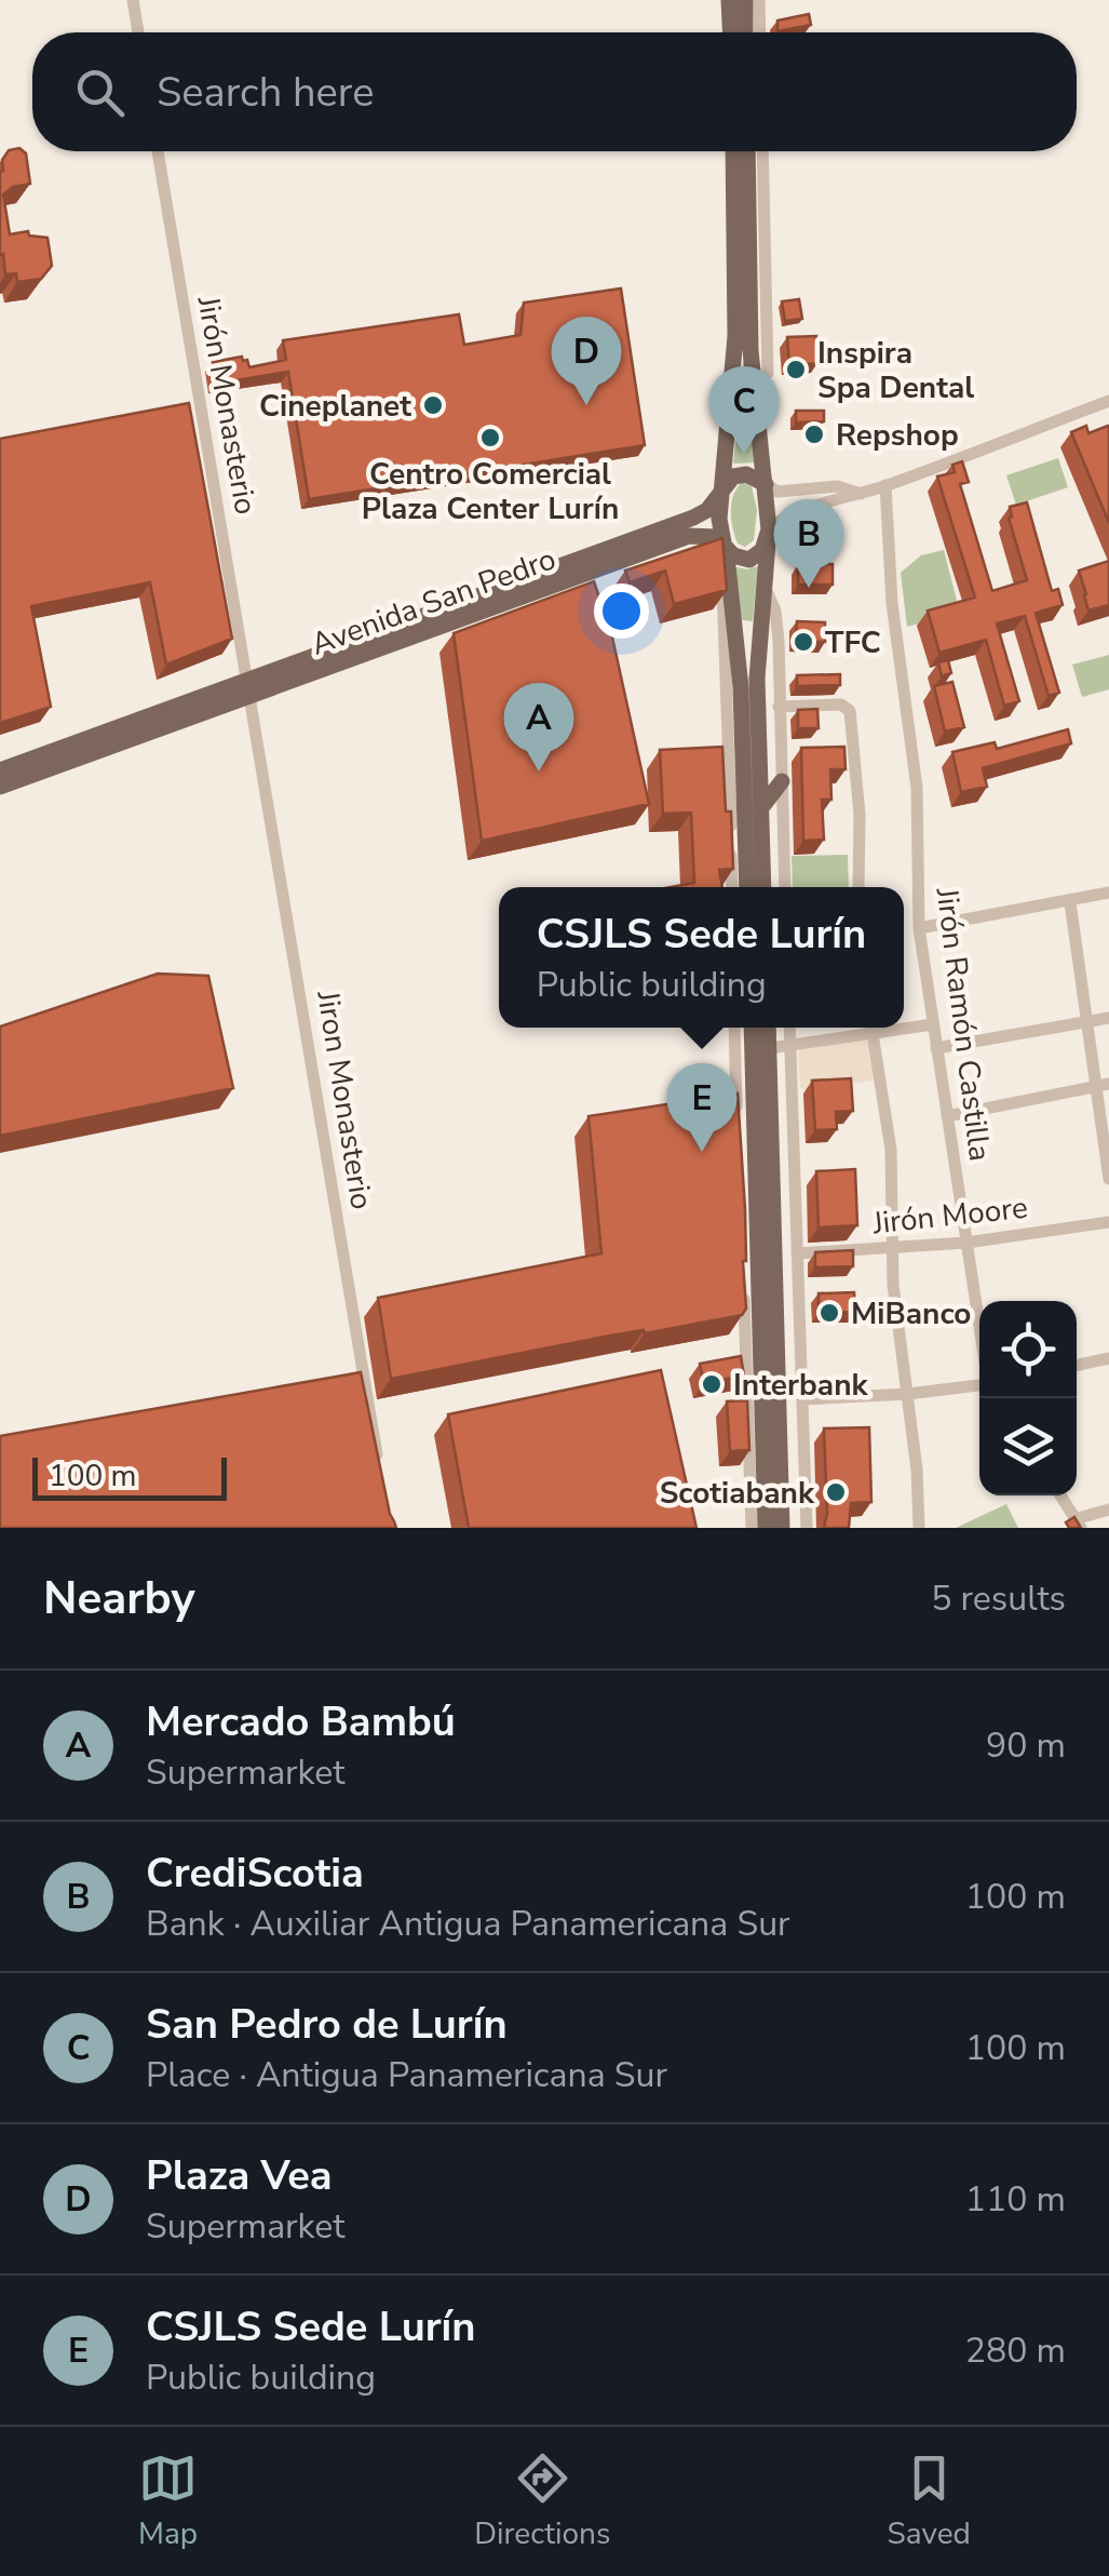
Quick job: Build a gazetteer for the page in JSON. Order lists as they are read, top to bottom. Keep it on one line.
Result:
{"streets":{"main road":["Avenida San Pedro"],"street":["Jirón Monasterio","Jirón Ramón Castilla","Jiron Monasterio","Jirón Moore"]},"crossings":[["Jirón Monasterio","Avenida San Pedro"],["Jirón Monasterio","Jiron Monasterio"],["Avenida San Pedro","Jirón Ramón Castilla"],["Avenida San Pedro","Jiron Monasterio"],["Jirón Ramón Castilla","Jirón Moore"]],"places":["Inspira Spa Dental","Cineplanet","Repshop","Centro Comercial Plaza Center Lurín","TFC","MiBanco","Interbank","Scotiabank"],"scale_bar":"100 m","page":{"search":"Search here","pins":["D","C","B","A","E"],"popup":["CSJLS Sede Lurín","Public building"],"scale":"100 m","heading":["Nearby","5 results"],"list":[{"mark":"A","name":"Mercado Bambú","note":"Supermarket","value":"90 m"},{"mark":"B","name":"CrediScotia","note":"Bank · Auxiliar Antigua Panamericana Sur","value":"100 m"},{"mark":"C","name":"San Pedro de Lurín","note":"Place · Antigua Panamericana Sur","value":"100 m"},{"mark":"D","name":"Plaza Vea","note":"Supermarket","value":"110 m"},{"mark":"E","name":"CSJLS Sede Lurín","note":"Public building","value":"280 m"}],"nav":["Map","Directions","Saved"]}}
